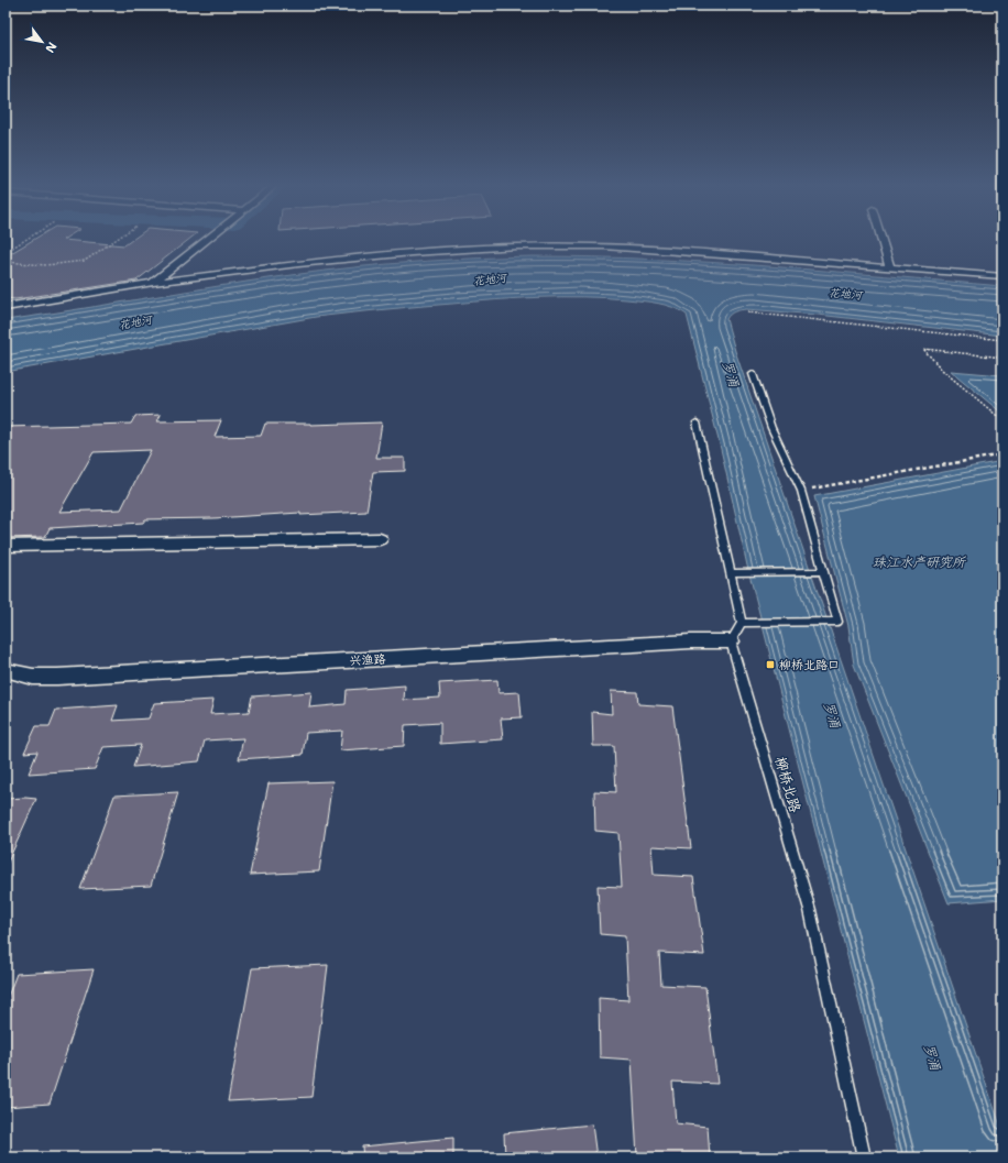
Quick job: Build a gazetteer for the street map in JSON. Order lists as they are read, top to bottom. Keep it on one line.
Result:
{"streets":{"street":["兴渔路"],"lane":["柳桥北路"]},"crossings":[["兴渔路","柳桥北路"]],"water":["花地河","罗涌","珠江水产研究所"],"places":{"transit":["柳桥北路口"]},"north":"bottom right"}
